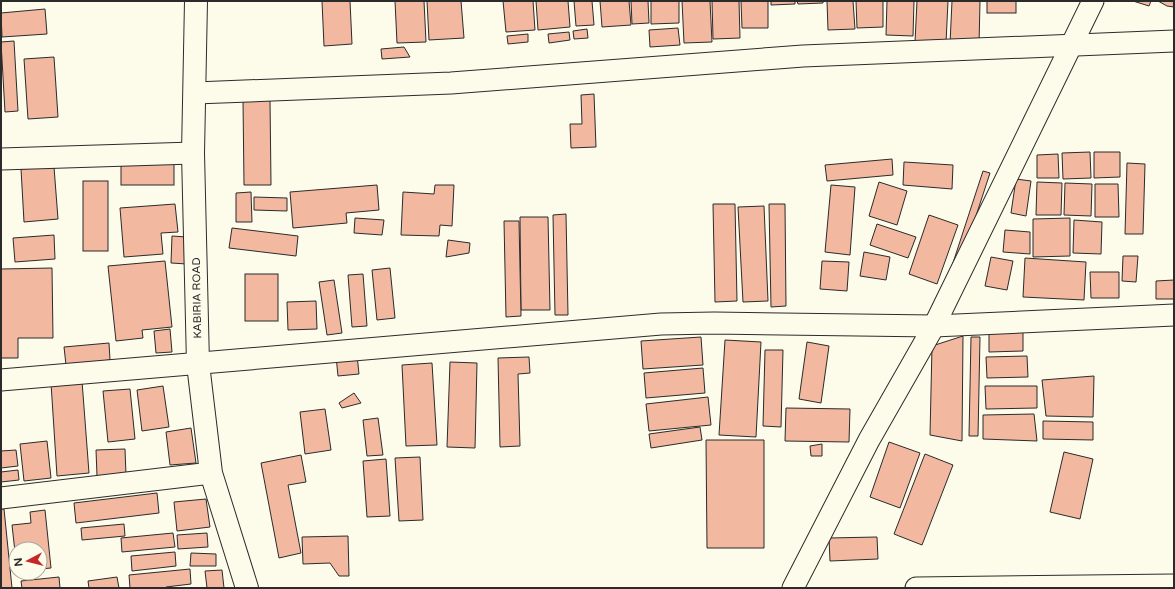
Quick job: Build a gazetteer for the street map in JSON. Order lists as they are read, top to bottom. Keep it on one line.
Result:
{"streets":{"main road":["KABIRIA ROAD"]},"north":"left"}
